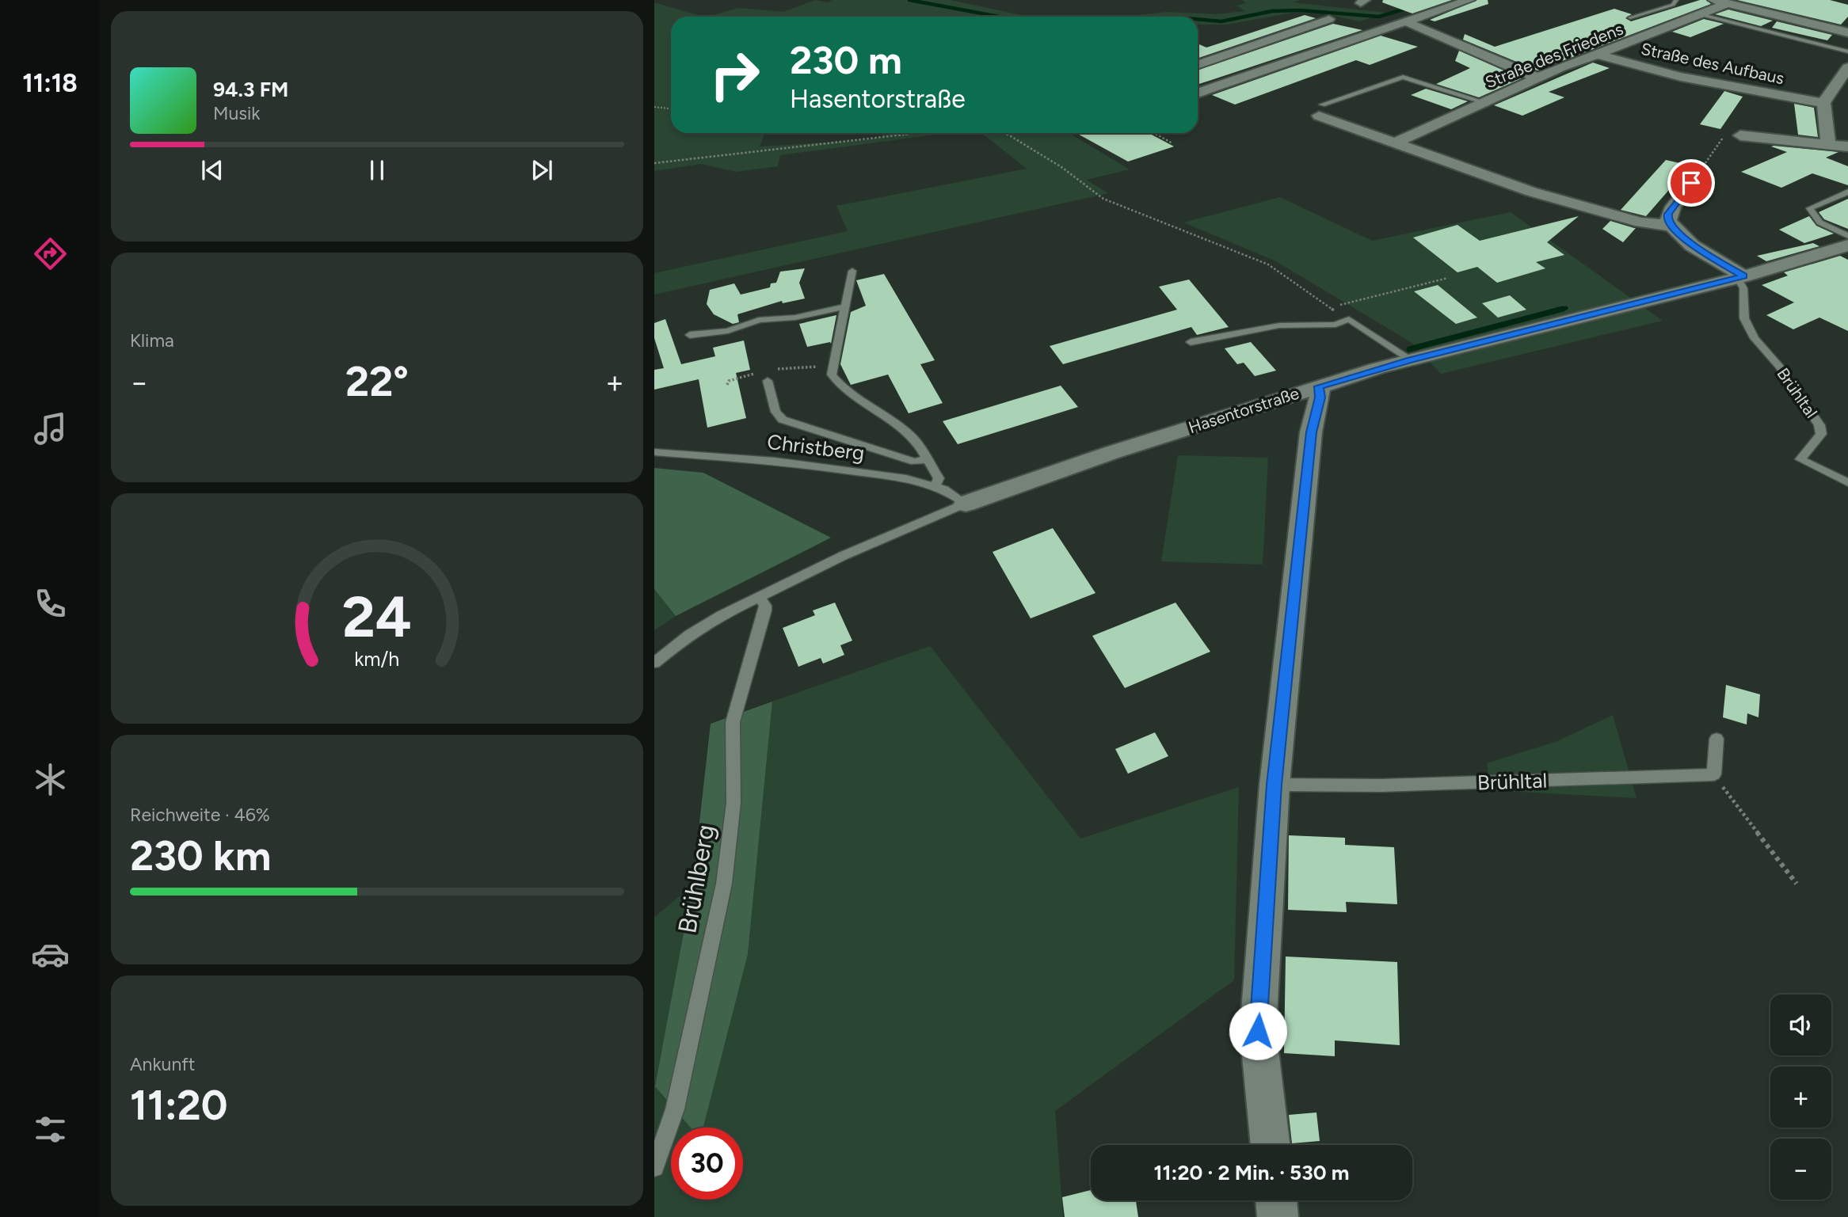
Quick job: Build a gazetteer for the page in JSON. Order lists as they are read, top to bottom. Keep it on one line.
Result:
{"streets":{"street":["Straße des Friedens","Straße des Aufbaus","Hasentorstraße"],"lane":["Brühltal","Christberg","Brühlberg"]},"crossings":[["Straße des Friedens","Straße des Aufbaus"],["Brühltal","Hasentorstraße"],["Hasentorstraße","Christberg"]],"page":{"tabs":"11:18","turn":["230 m","Hasentorstraße"],"song":["94.3 FM","Musik"],"tile":["Klima",["Reichweite · 46%","230 km"],["Ankunft","11:20"]],"heat":["−","22°","+"],"map_buttons":["+","−"],"limit":"30","trip":"11:20 · 2 Min. · 530 m","gauge":["24","km/h"]}}
